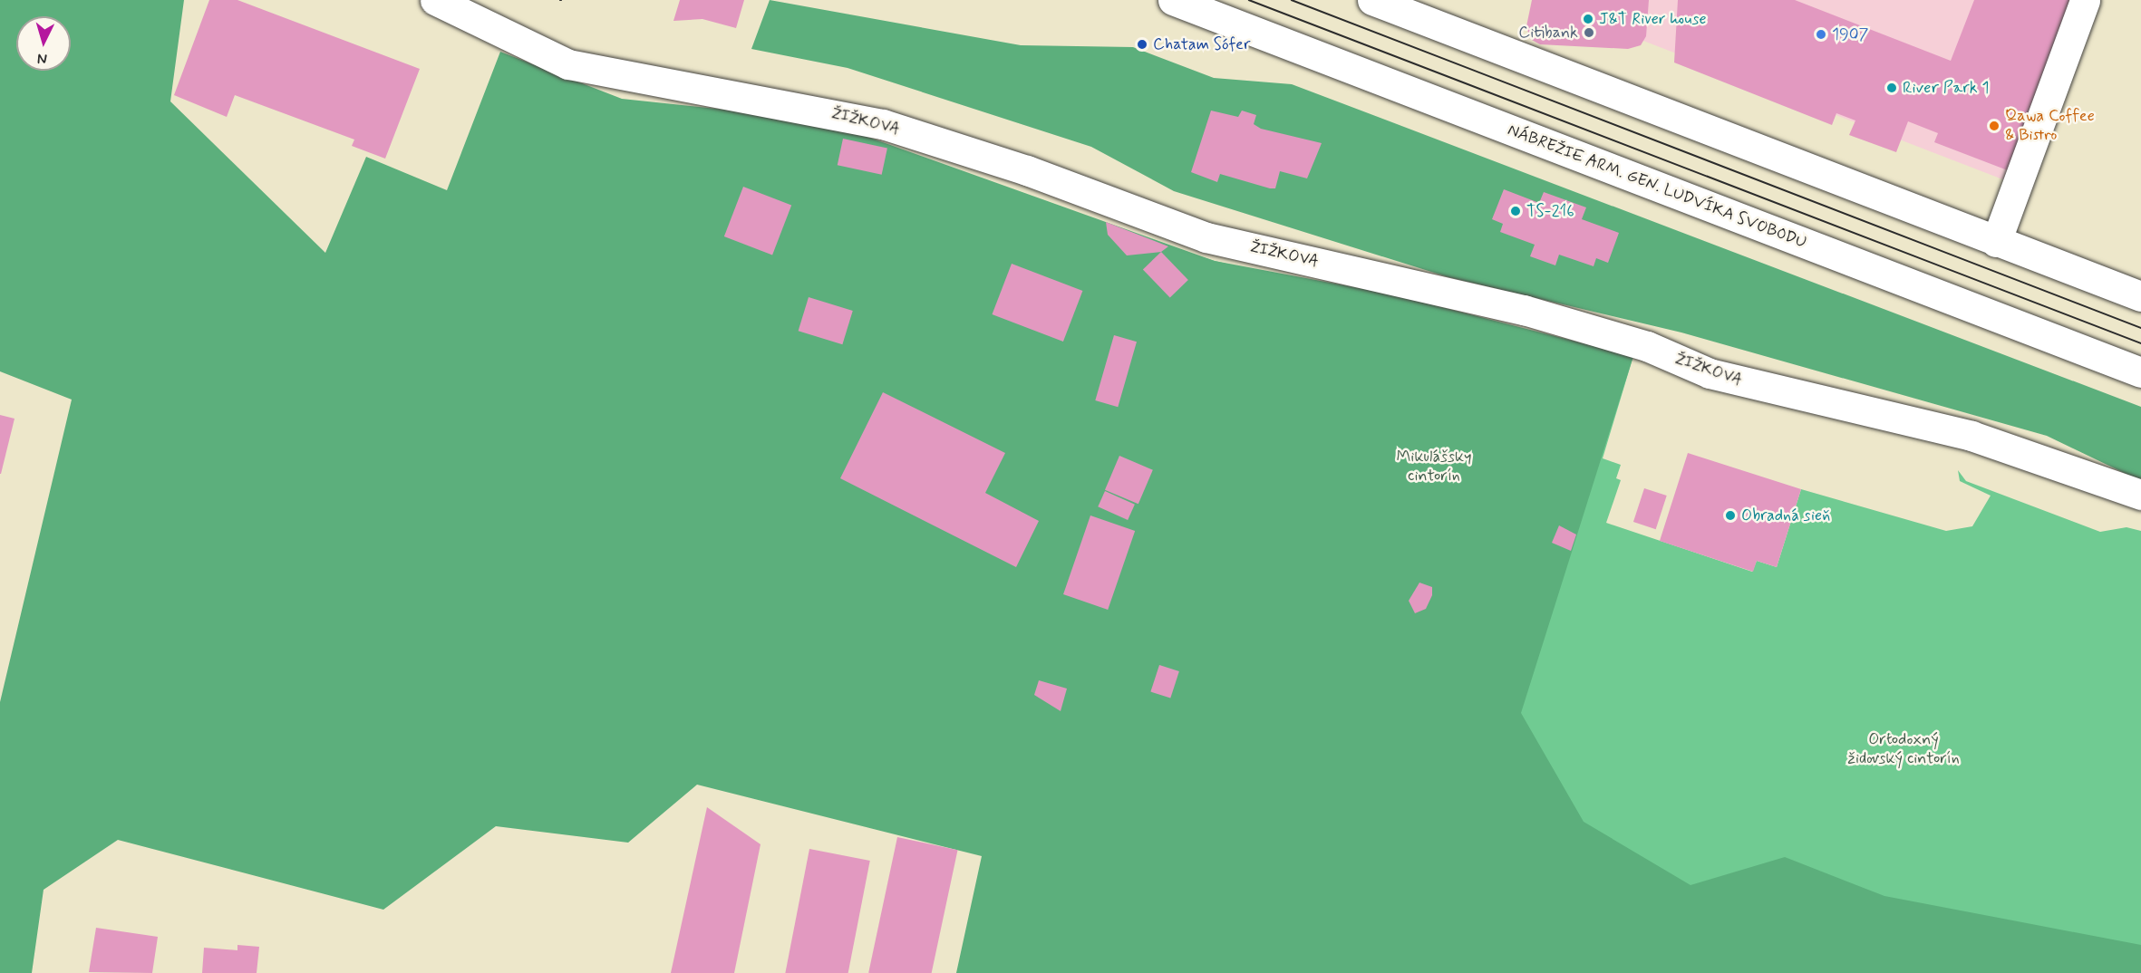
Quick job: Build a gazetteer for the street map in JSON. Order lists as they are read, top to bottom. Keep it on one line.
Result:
{"streets":{"main road":["ŽIŽKOVA","NÁBREŽIE ARM. GEN. LUDVÍKA SVOBODU"]},"parks":["Mikulášsky cintorín","Ortodoxný židovský cintorín"],"places":["J&T River house","Citibank","1907","Chatam Sófer","River Park 1","Qawa Coffee & Bistro","TS-216","Obradná sieň"],"north":"bottom"}
